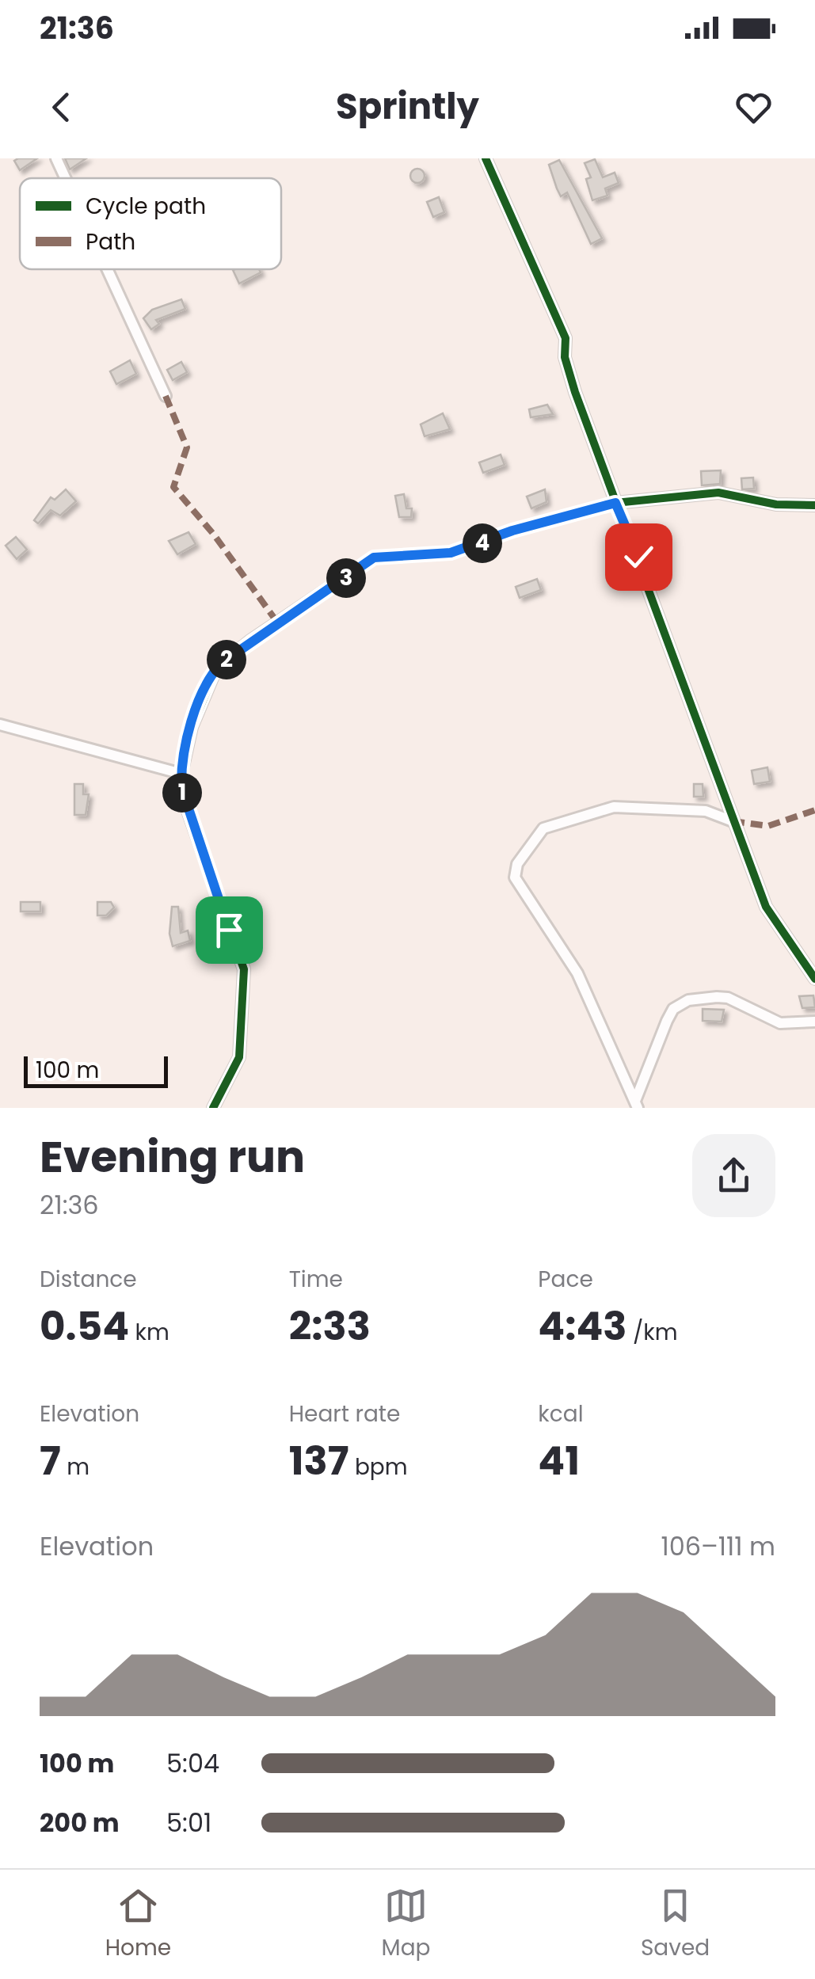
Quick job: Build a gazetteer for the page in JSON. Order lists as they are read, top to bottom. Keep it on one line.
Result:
{"legend":["Cycle path","Path"],"scale_bar":"100 m","page":{"status":"21:36","header":"Sprintly","pins":["4","3","2","1"],"scale":"100 m","heading":["Evening run","21:36"],"stats":[["Distance","0.54 km"],["Time","2:33"],["Pace","4:43 /km"],["Elevation","7 m"],["Heart rate","137 bpm"],["kcal","41"]],"chart":["Elevation","106–111 m"],"list":[{"name":"100 m","note":"5:04"},{"name":"200 m","note":"5:01"}],"tabs":["Home","Map","Saved"]}}
